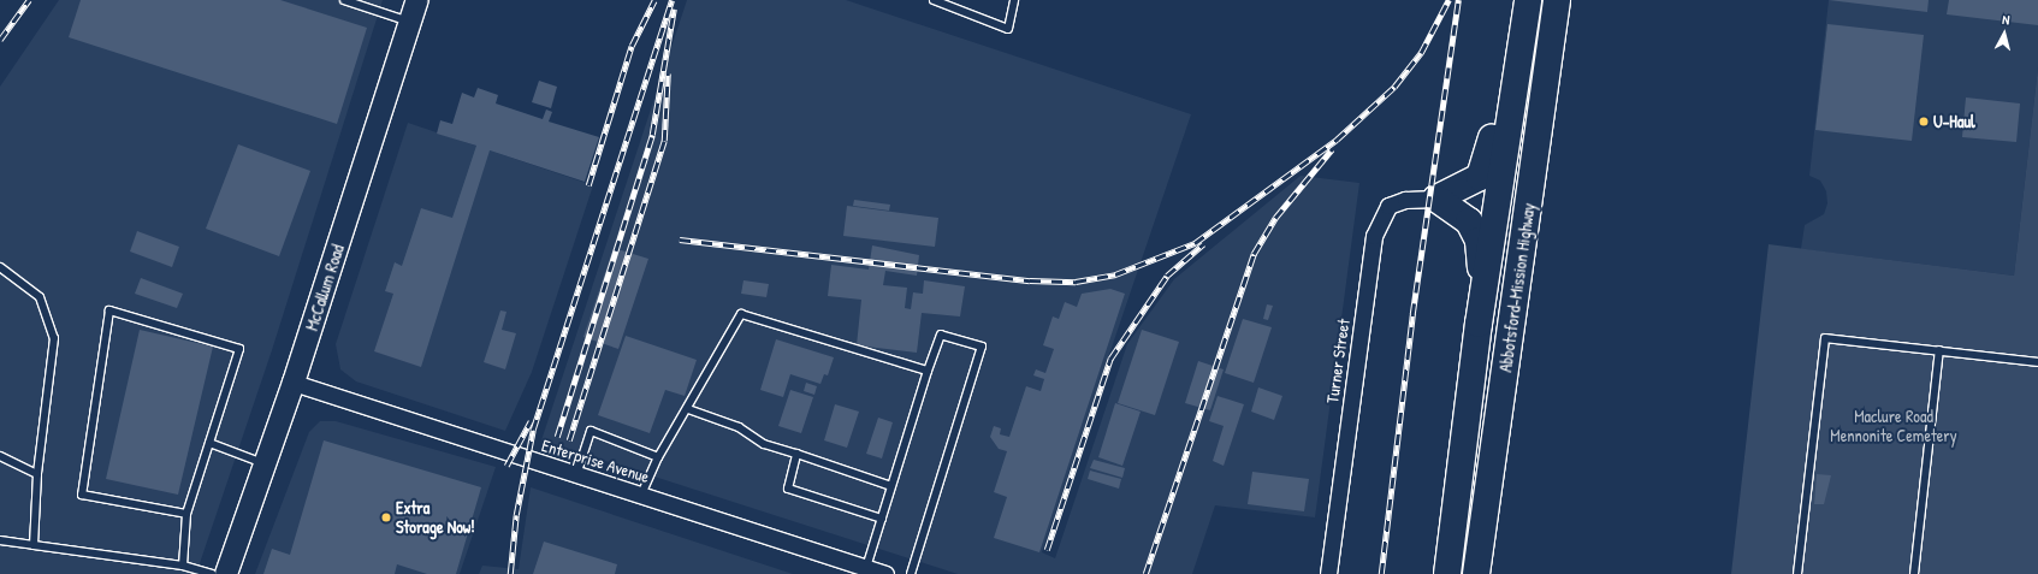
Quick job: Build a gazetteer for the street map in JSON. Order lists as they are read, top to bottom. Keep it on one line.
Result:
{"streets":{"highway":["Abbotsford-Mission Highway"],"main road":["McCallum Road"],"street":["Turner Street","Enterprise Avenue"]},"crossings":[["McCallum Road","Enterprise Avenue"]],"parks":["Maclure Road Mennonite Cemetery"],"places":["U-Haul","Extra Storage Now!"],"north":"top"}
